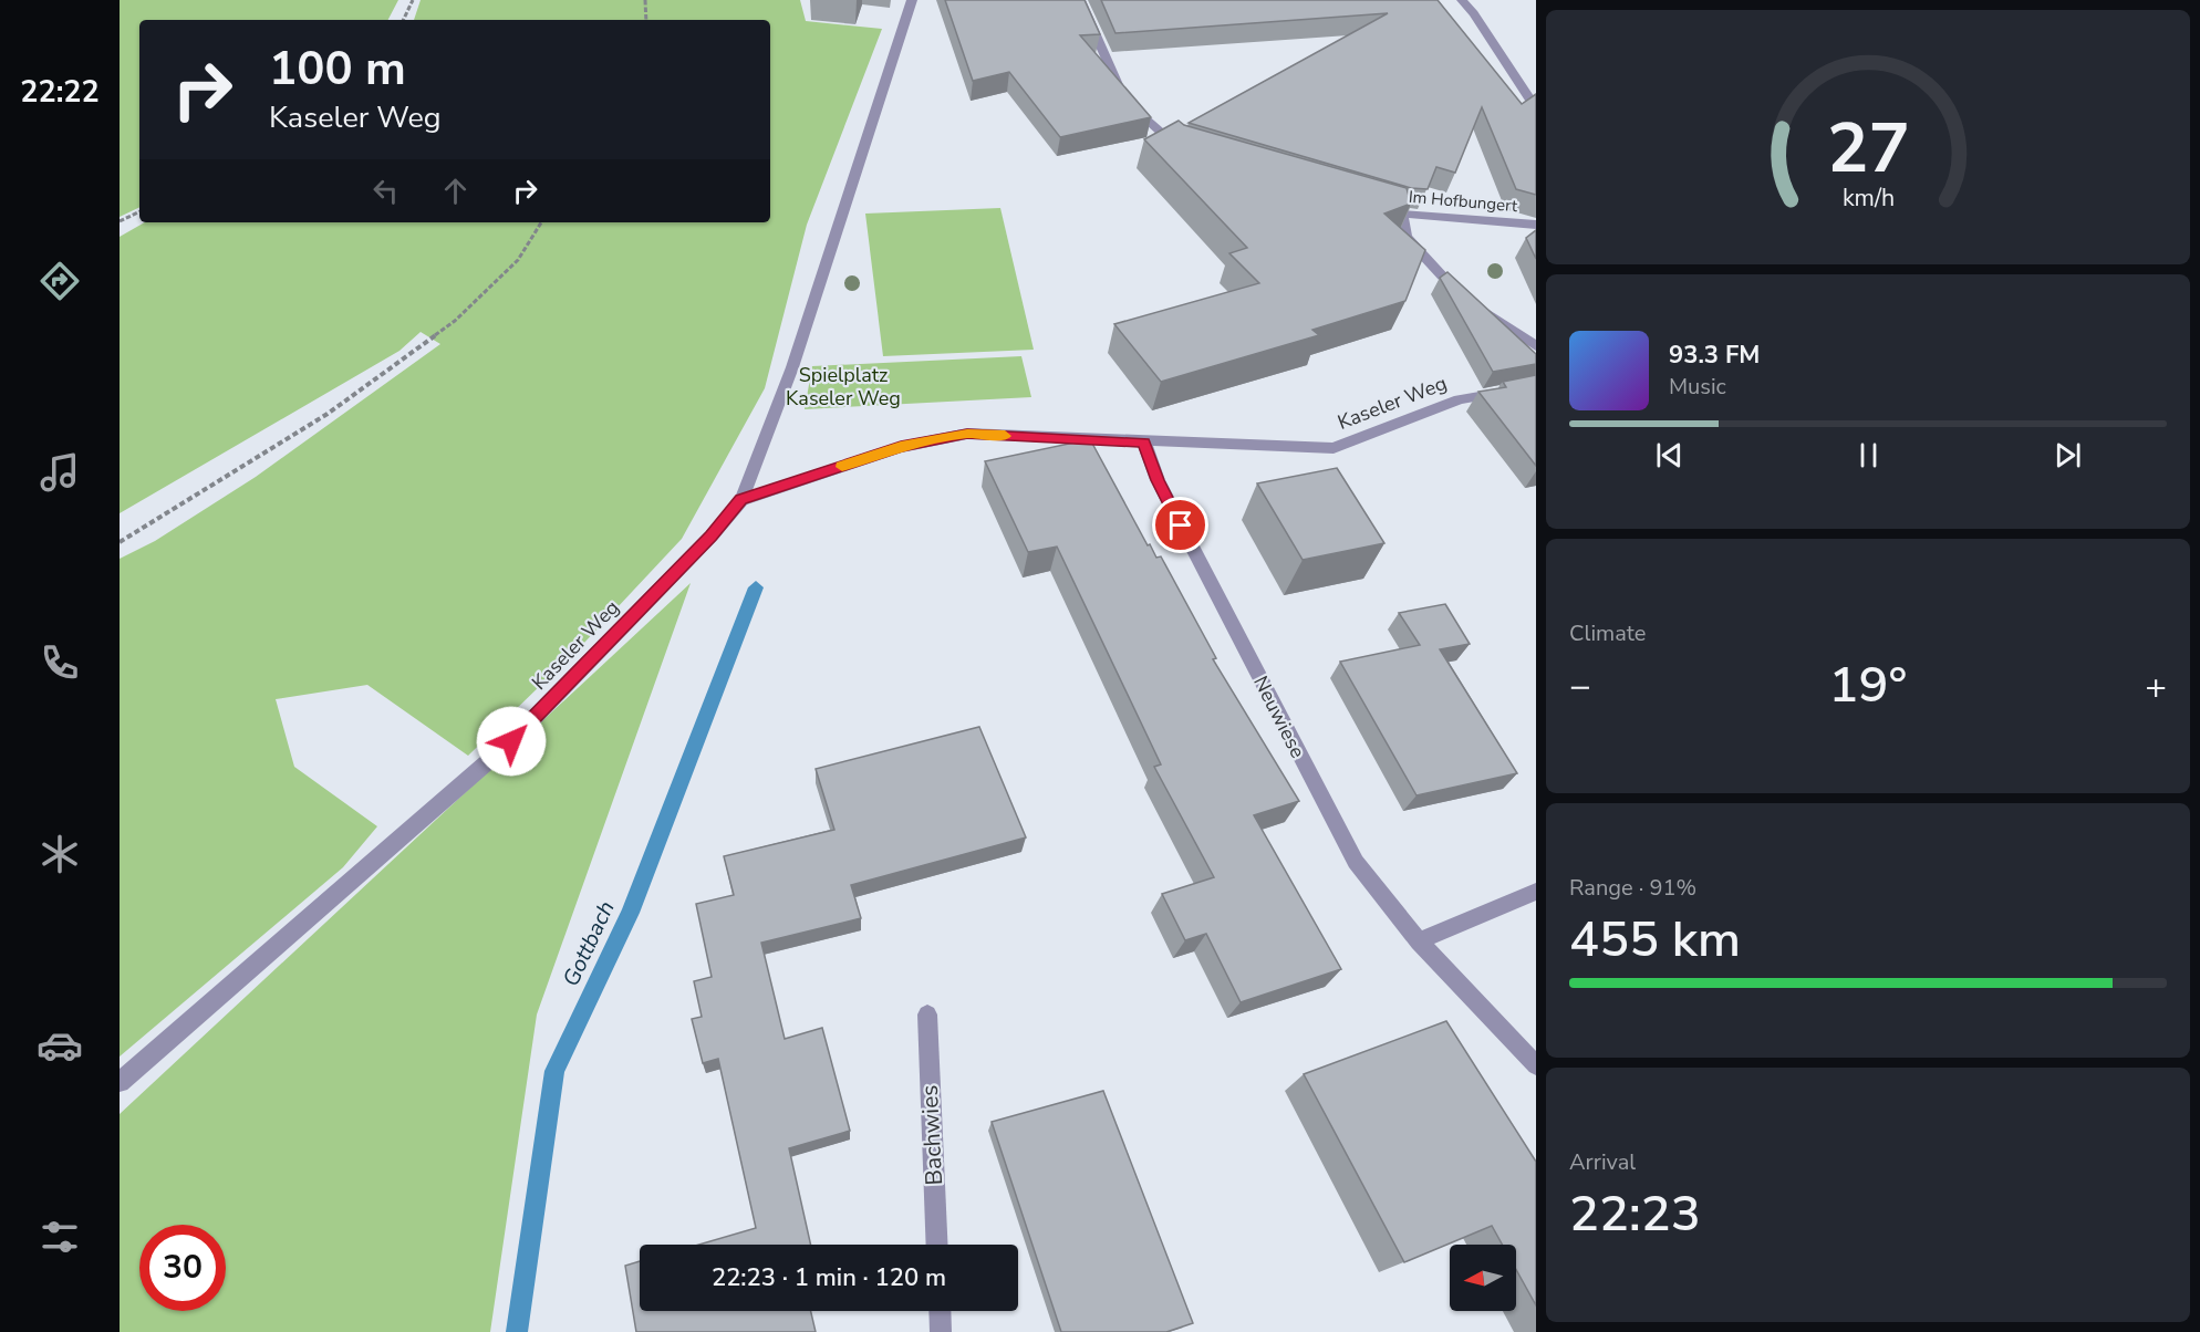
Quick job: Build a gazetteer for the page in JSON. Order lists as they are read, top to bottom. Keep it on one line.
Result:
{"streets":{"street":["Im Hofbungert","Kaseler Weg","Neuwiese","Bachwies"]},"crossings":[["Kaseler Weg","Neuwiese"]],"water":["Gottbach"],"parks":["Spielplatz Kaseler Weg"],"north":"left","page":{"tabs":"22:22","turn":["100 m","Kaseler Weg"],"song":["93.3 FM","Music"],"tile":["Climate",["Range · 91%","455 km"],["Arrival","22:23"]],"heat":["−","19°","+"],"limit":"30","trip":"22:23 · 1 min · 120 m","gauge":["27","km/h"]}}
